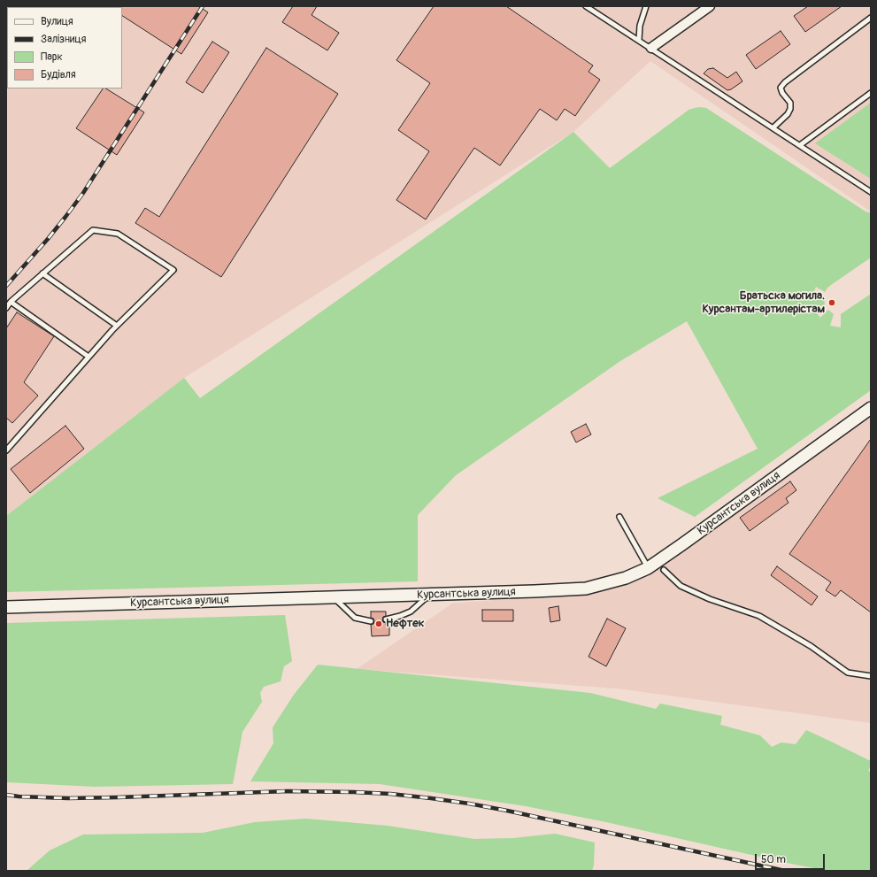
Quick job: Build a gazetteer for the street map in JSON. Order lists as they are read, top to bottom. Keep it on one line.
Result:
{"streets":{"street":["Курсантська вулиця"]},"places":["Братьска могила. Курсантам-артилерістам","Нефтек"],"legend":["Вулиця","Залізниця","Парк","Будівля"],"scale_bar":"50 m"}
